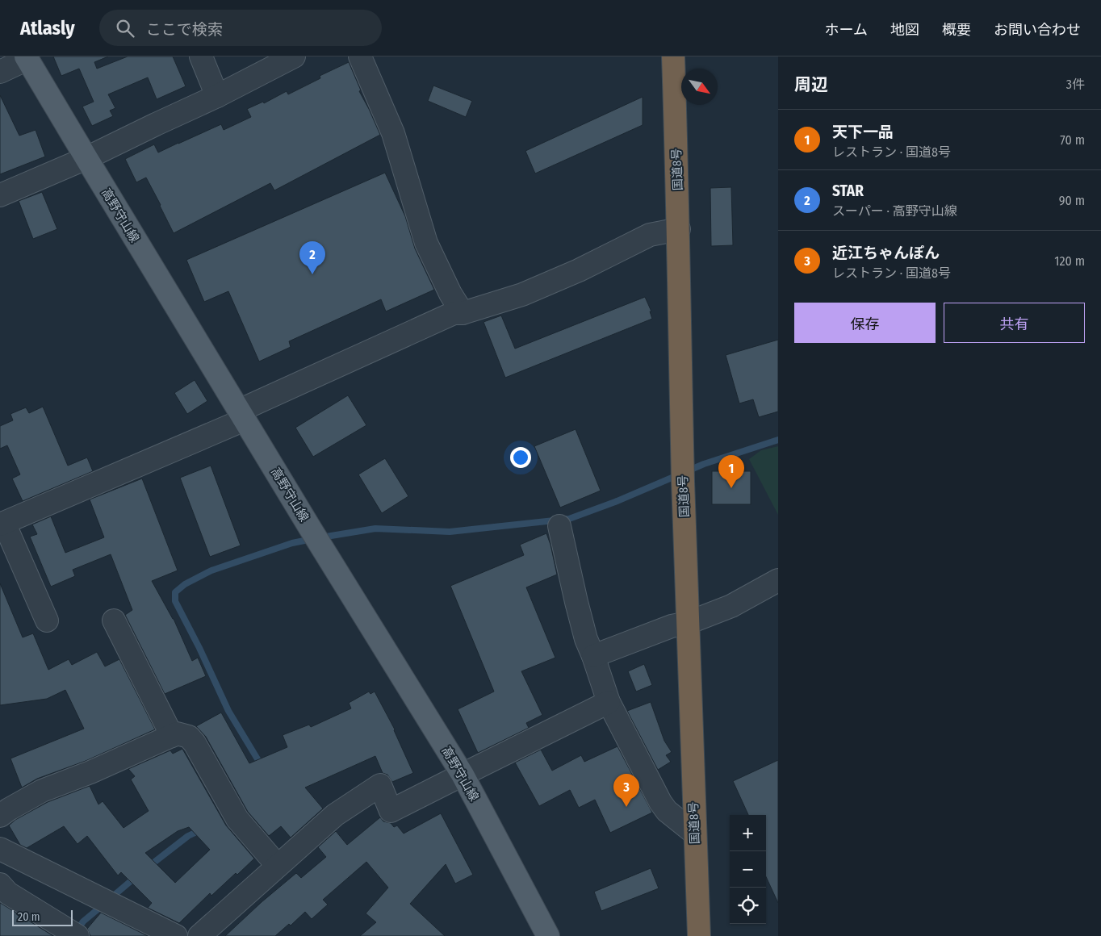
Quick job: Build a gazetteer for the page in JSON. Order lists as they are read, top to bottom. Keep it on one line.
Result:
{"streets":{"highway":["国道8号"],"main road":["高野守山線"]},"scale_bar":"20 m","north":"bottom right","page":{"header":"Atlasly","search":"ここで検索","nav":["ホーム","地図","概要","お問い合わせ"],"heading":["周辺","3件"],"list":[{"mark":"1","name":"天下一品","note":"レストラン · 国道8号","value":"70 m"},{"mark":"2","name":"STAR","note":"スーパー · 高野守山線","value":"90 m"},{"mark":"3","name":"近江ちゃんぽん","note":"レストラン · 国道8号","value":"120 m"}],"pins":["2","1","3"],"buttons":["保存","共有"],"map_buttons":["+","−"],"scale":"20 m"}}
